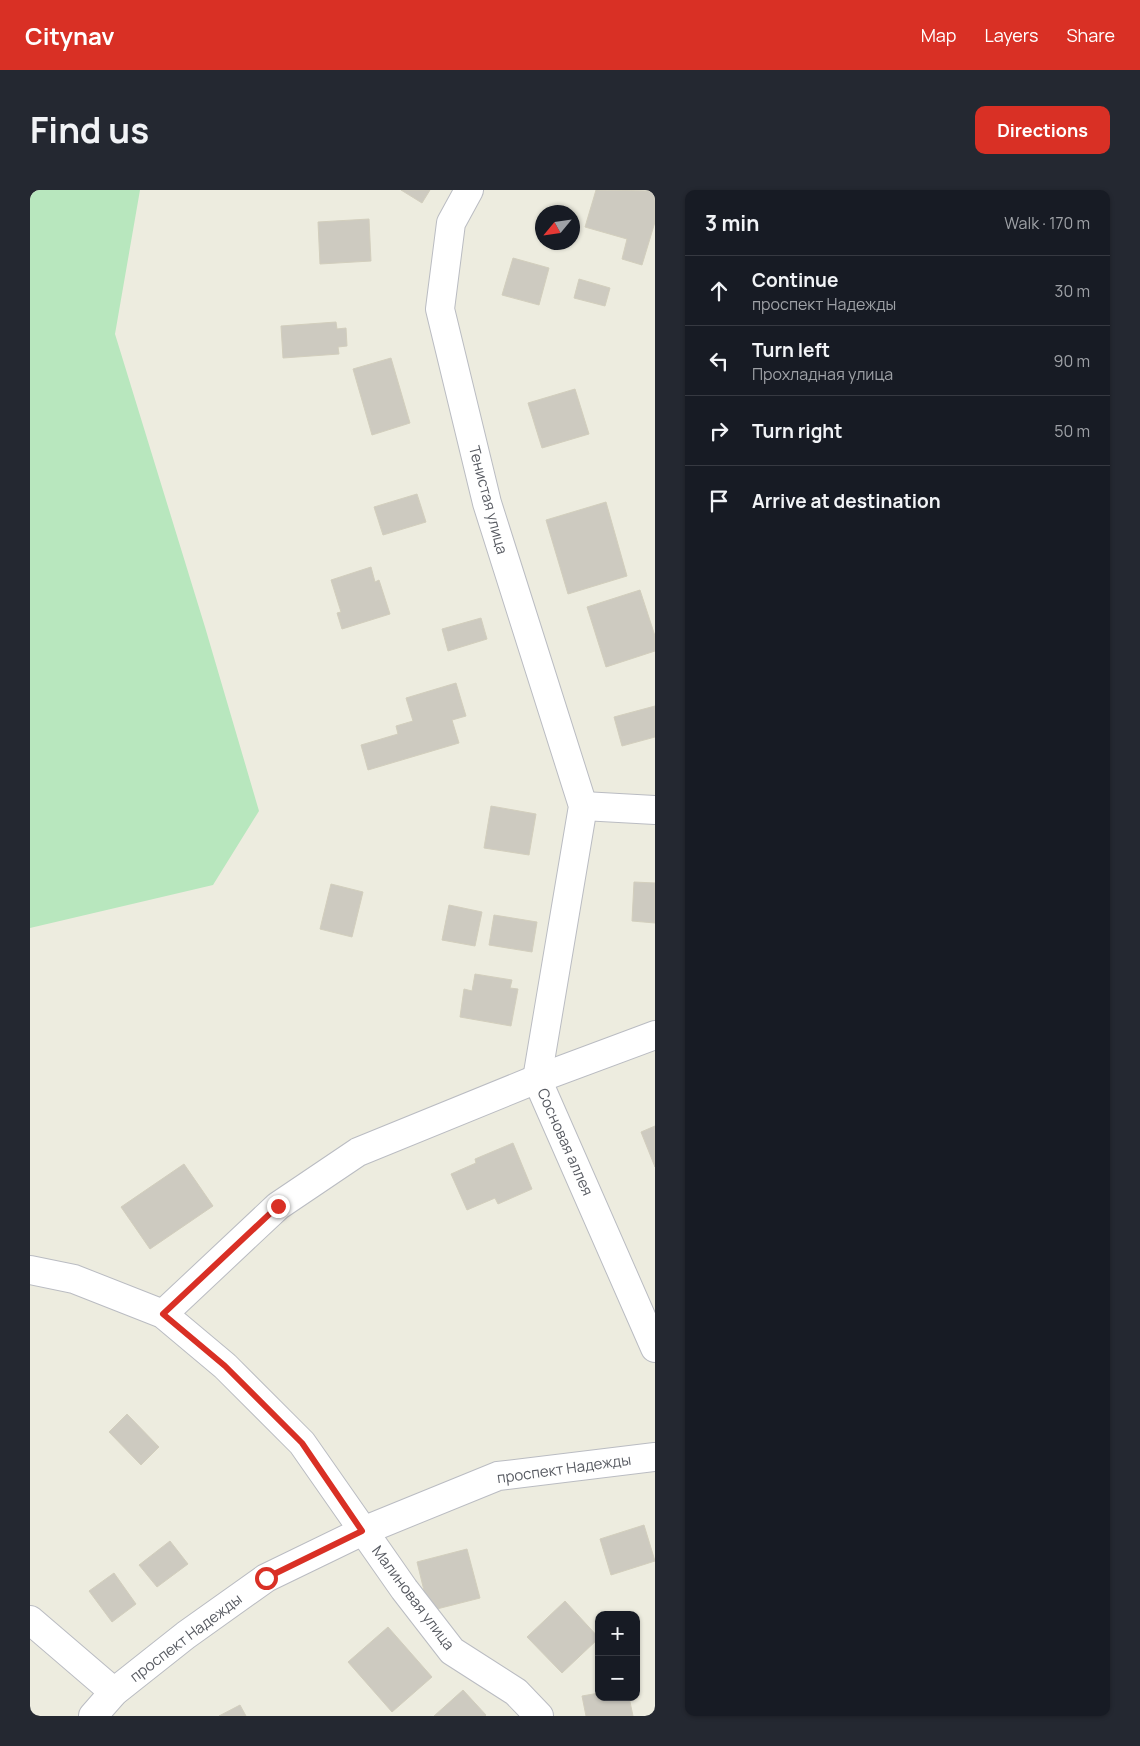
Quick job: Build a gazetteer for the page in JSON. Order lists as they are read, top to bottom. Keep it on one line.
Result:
{"streets":{"street":["Тенистая улица","Сосновая аллея","проспект Надежды","Малиновая улица"]},"crossings":[["Тенистая улица","Сосновая аллея"],["проспект Надежды","Малиновая улица"]],"north":"bottom left","page":{"header":"Citynav","nav":["Map","Layers","Share"],"title":"Find us","buttons":"Directions","heading":["3 min","Walk · 170 m"],"list":[["Continue","проспект Надежды","30 m"],["Turn left","Прохладная улица","90 m"],["Turn right","50 m"],"Arrive at destination"],"map_buttons":["+","−"]}}
